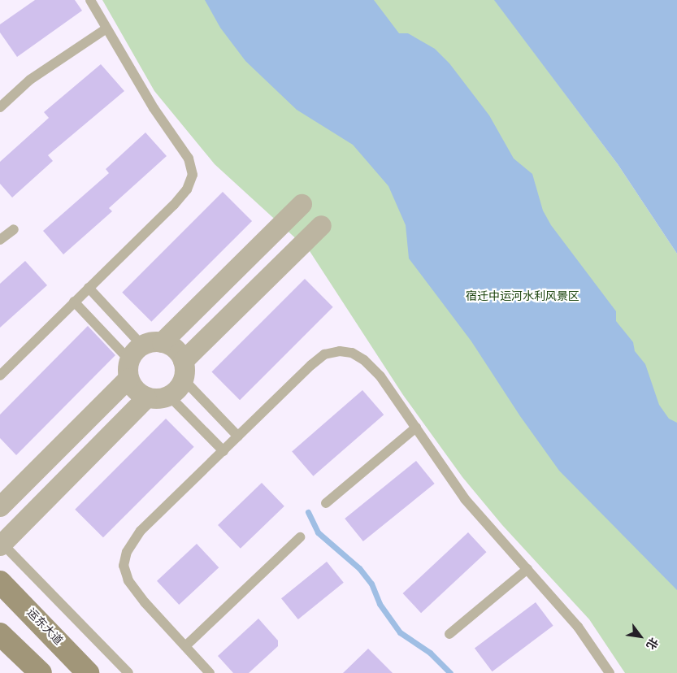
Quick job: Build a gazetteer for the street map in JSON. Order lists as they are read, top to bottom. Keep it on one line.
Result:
{"streets":{"main road":["运东大道"]},"parks":["宿迁中运河水利风景区"],"north":"bottom right"}
